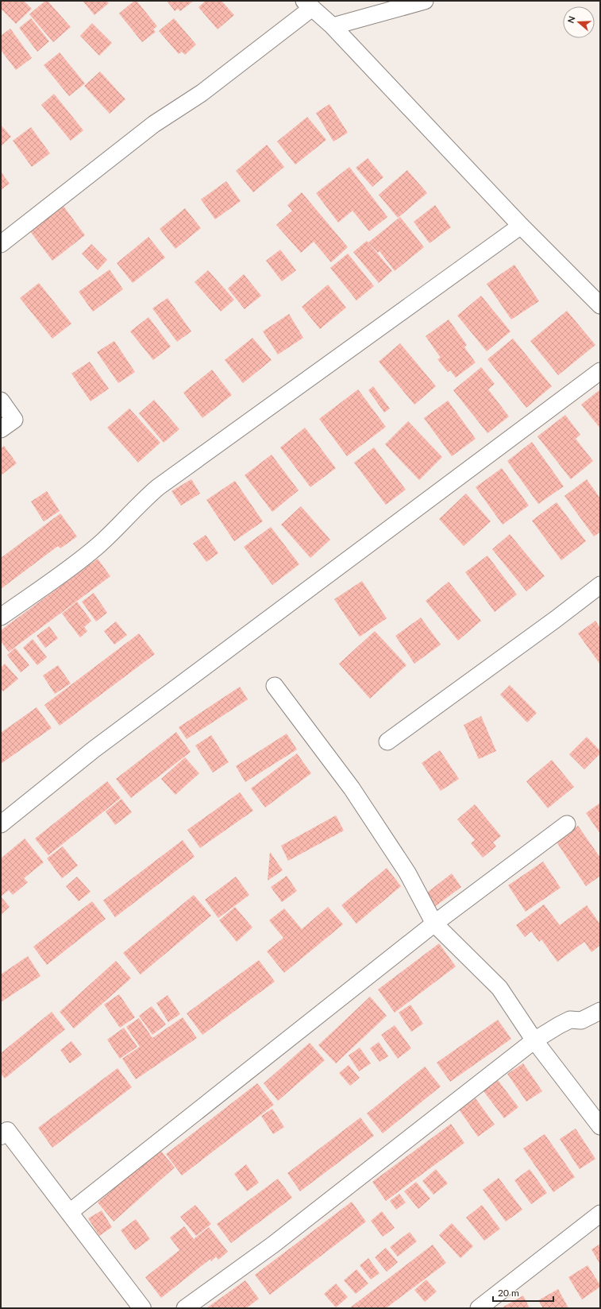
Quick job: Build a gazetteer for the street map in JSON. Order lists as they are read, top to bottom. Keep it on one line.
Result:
{"scale_bar":"20 m","north":"left"}
